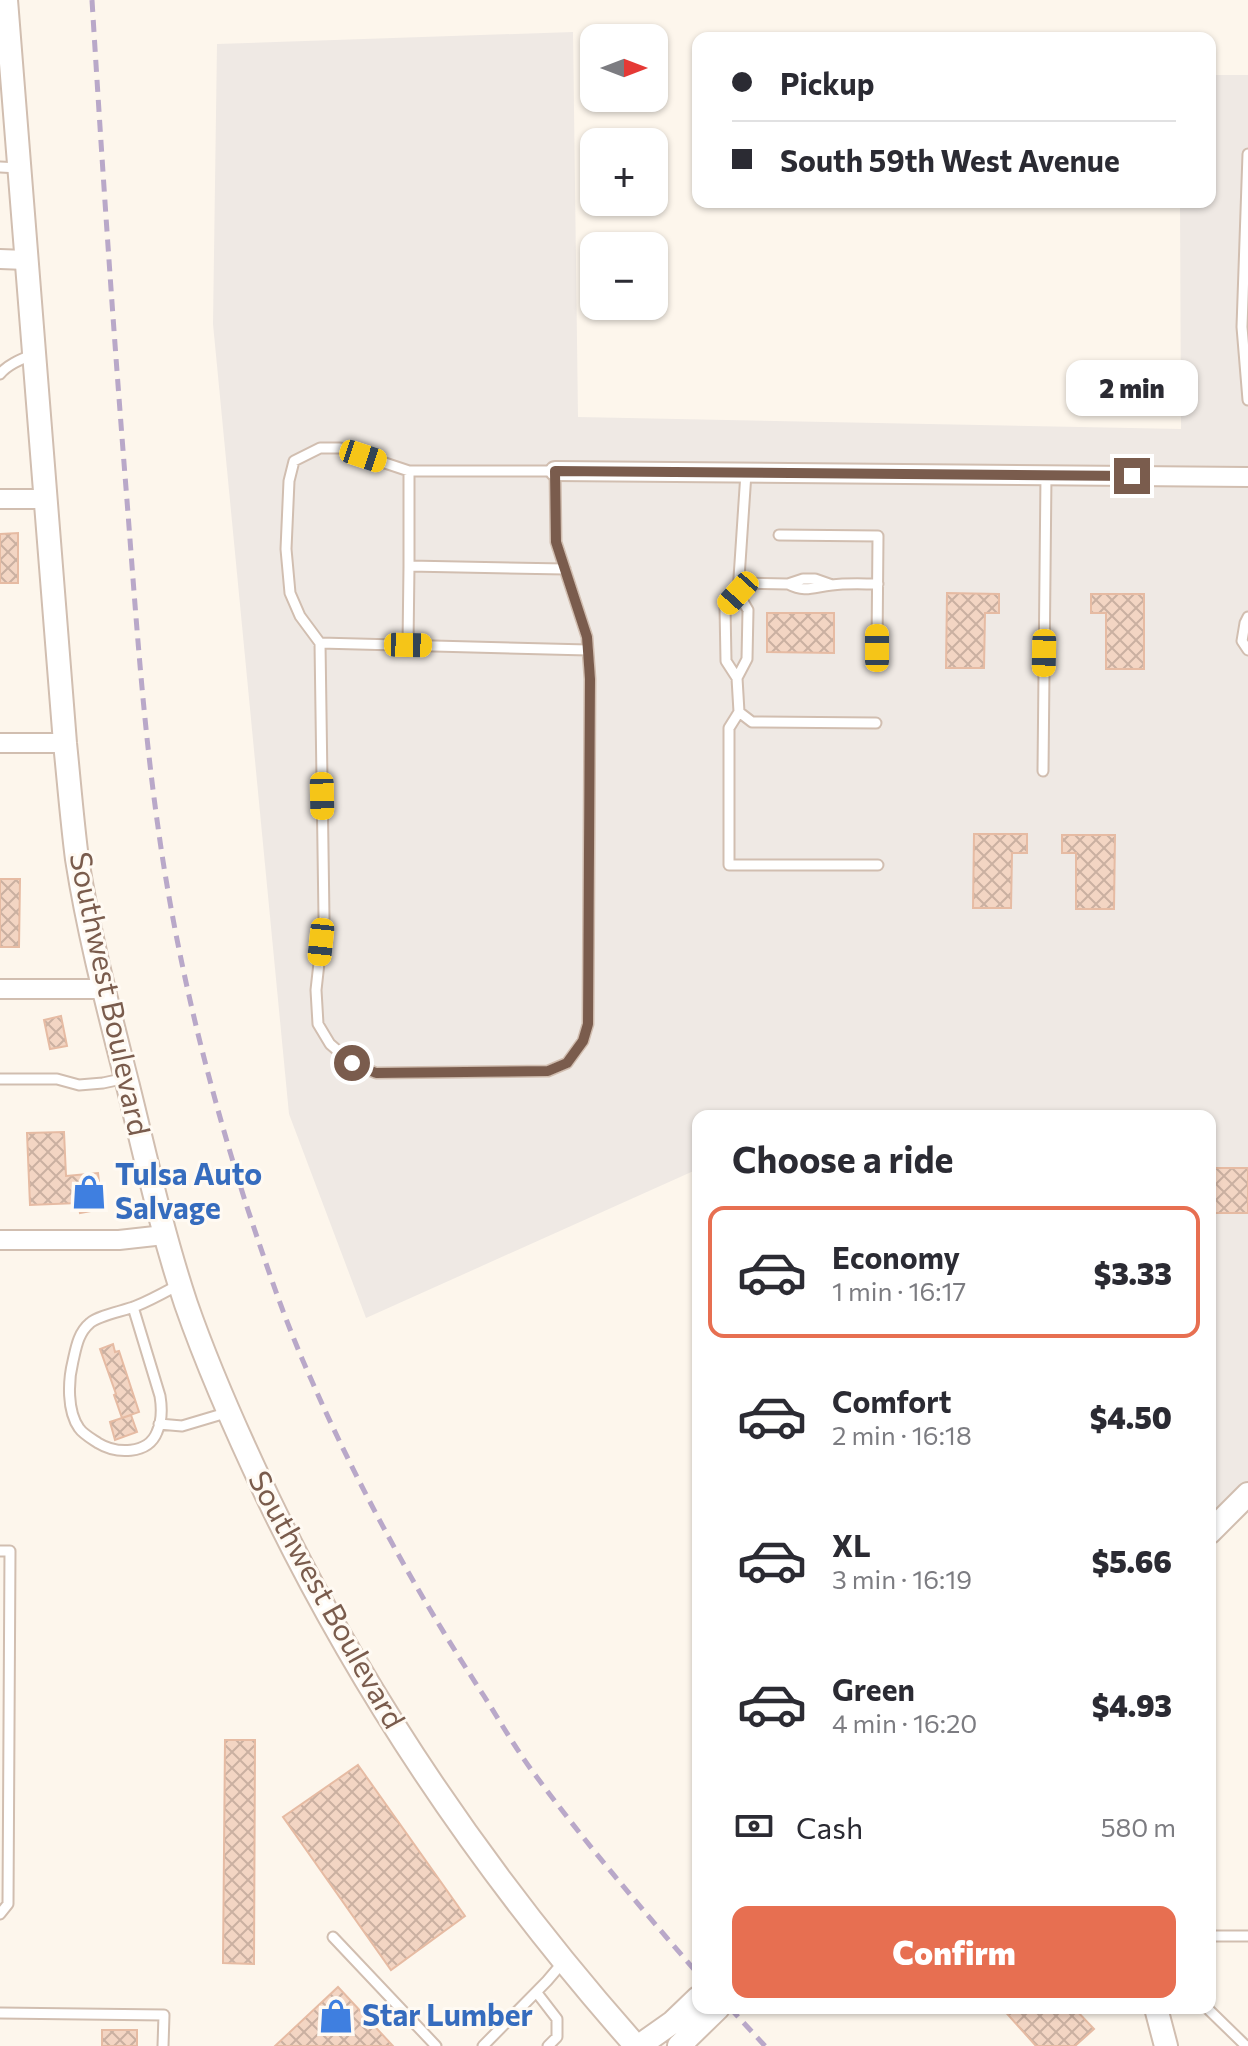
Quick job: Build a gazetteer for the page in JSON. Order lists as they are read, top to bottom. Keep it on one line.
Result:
{"streets":{"street":["Southwest Boulevard"]},"places":{"shop":["Tulsa Auto Salvage","Star Lumber"]},"north":"right","page":{"map_buttons":["+","−"],"banner":["Pickup","South 59th West Avenue"],"bubble":"2 min","heading":"Choose a ride","list":[{"name":"Economy","note":"1 min · 16:17","value":"$3.33"},{"name":"Comfort","note":"2 min · 16:18","value":"$4.50"},{"name":"XL","note":"3 min · 16:19","value":"$5.66"},{"name":"Green","note":"4 min · 16:20","value":"$4.93"}],"pay":["Cash","580 m"],"buttons":"Confirm"}}
